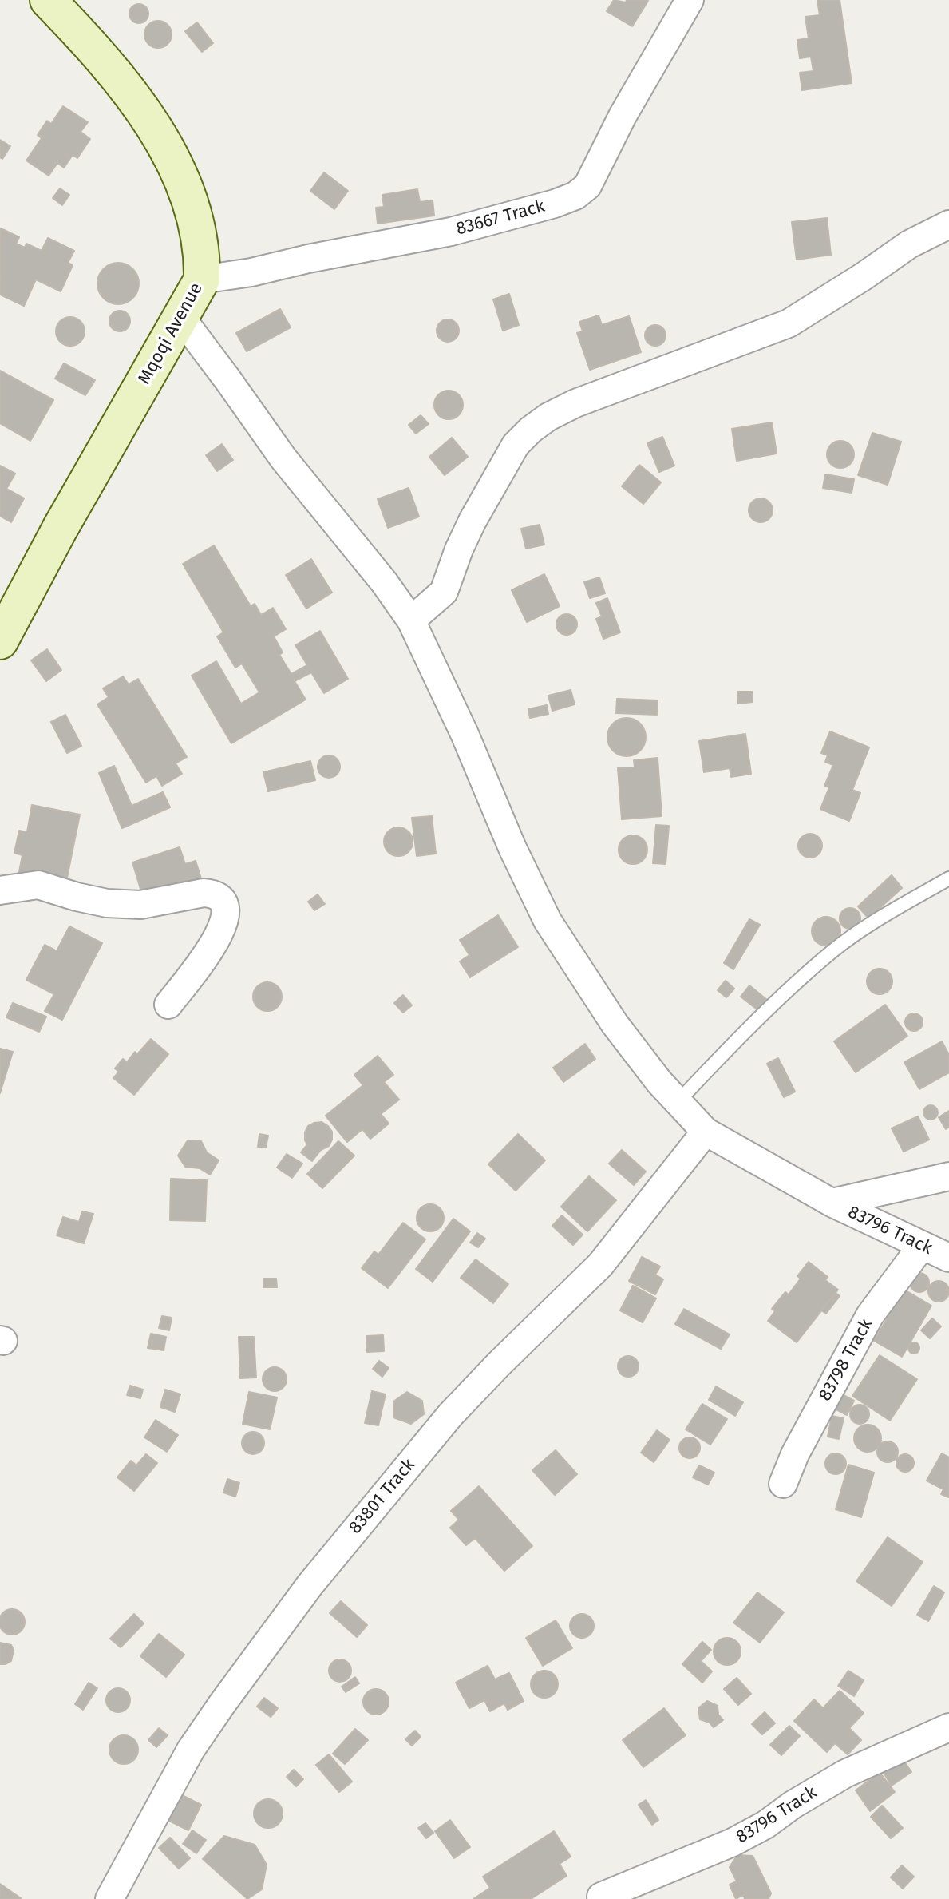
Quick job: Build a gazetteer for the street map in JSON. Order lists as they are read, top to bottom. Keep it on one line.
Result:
{"streets":{"street":["83667 Track","Mqoqi Avenue","83796 Track","83798 Track","83801 Track"]},"crossings":[["83667 Track","Mqoqi Avenue"],["Mqoqi Avenue","83796 Track"],["83796 Track","83798 Track"],["83796 Track","83801 Track"]]}
